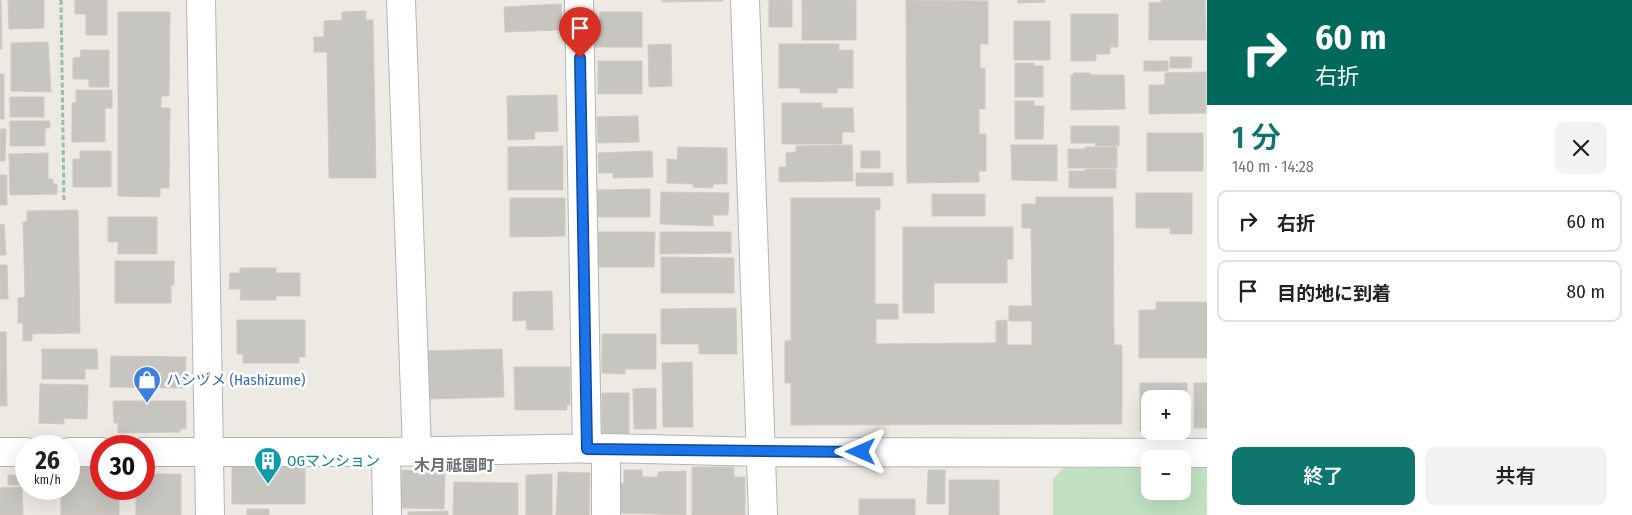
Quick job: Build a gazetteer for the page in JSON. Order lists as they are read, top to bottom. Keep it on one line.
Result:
{"districts":["木月祗園町"],"places":{"shop":["ハシヅメ (Hashizume)"],"building":["OGマンション"]},"page":{"turn":["60 m","右折"],"heading":["1 分","140 m · 14:28"],"list":[{"name":"右折","value":"60 m"},{"name":"目的地に到着","value":"80 m"}],"map_buttons":["+","−"],"speed":"26 km/h","limit":"30","buttons":["終了","共有"]}}
